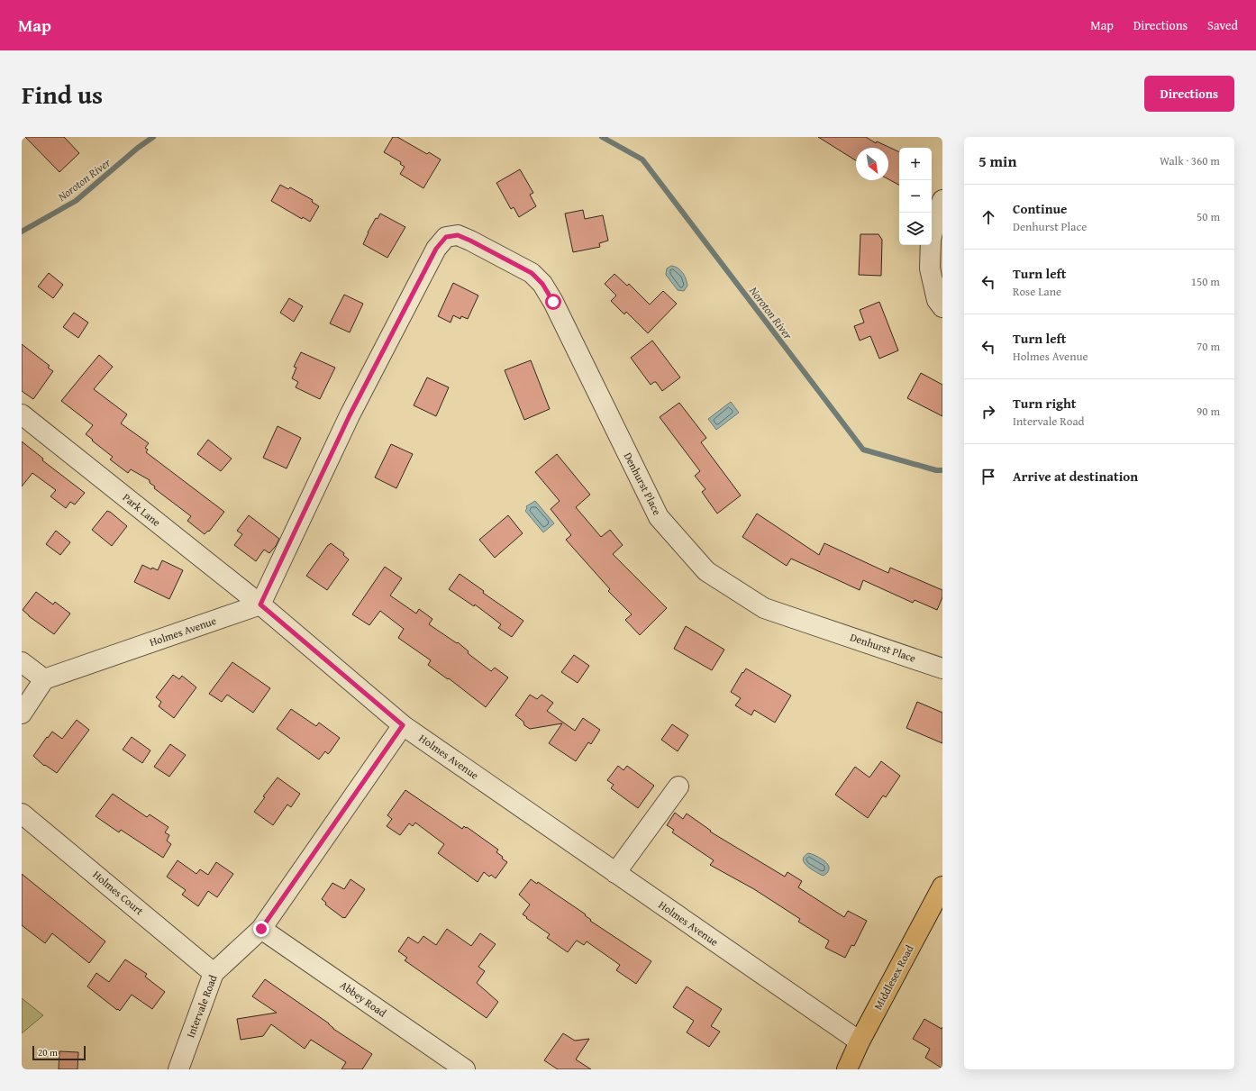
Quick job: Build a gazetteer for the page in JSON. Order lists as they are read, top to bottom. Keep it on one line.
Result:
{"streets":{"main road":["Middlesex Road"],"street":["Denhurst Place","Park Lane","Holmes Avenue","Holmes Court","Abbey Road","Intervale Road"]},"crossings":[["Denhurst Place","Park Lane"],["Denhurst Place","Holmes Avenue"],["Park Lane","Holmes Avenue"],["Holmes Avenue","Middlesex Road"],["Holmes Avenue","Intervale Road"],["Holmes Court","Intervale Road"],["Abbey Road","Intervale Road"]],"water":["Noroton River"],"scale_bar":"20 m","north":"bottom right","page":{"header":"Map","nav":["Map","Directions","Saved"],"title":"Find us","buttons":"Directions","heading":["5 min","Walk · 360 m"],"map_buttons":["+","−"],"list":[["Continue","Denhurst Place","50 m"],["Turn left","Rose Lane","150 m"],["Turn left","Holmes Avenue","70 m"],["Turn right","Intervale Road","90 m"],"Arrive at destination"],"scale":"20 m"}}
